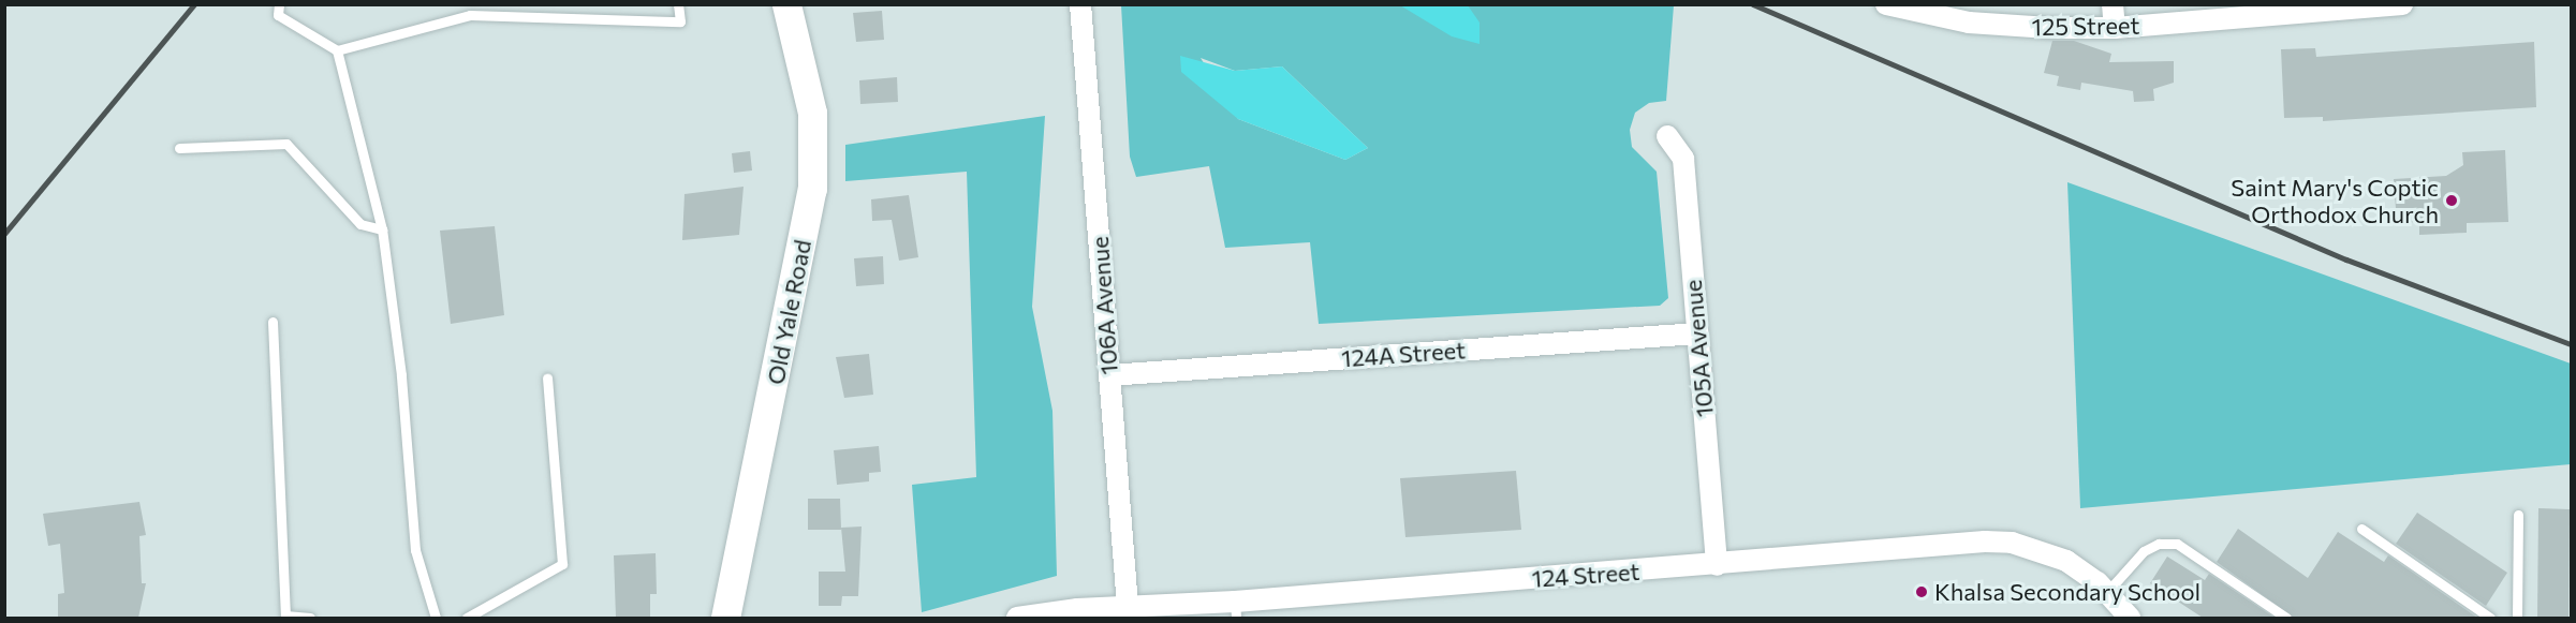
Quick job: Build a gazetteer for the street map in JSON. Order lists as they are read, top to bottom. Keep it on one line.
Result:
{"streets":{"main road":["Old Yale Road"],"street":["125 Street","106A Avenue","105A Avenue","124A Street","124 Street"]},"crossings":[["106A Avenue","124A Street"],["106A Avenue","124 Street"],["105A Avenue","124A Street"],["105A Avenue","124 Street"]],"places":["Saint Mary's Coptic Orthodox Church","Khalsa Secondary School"]}
